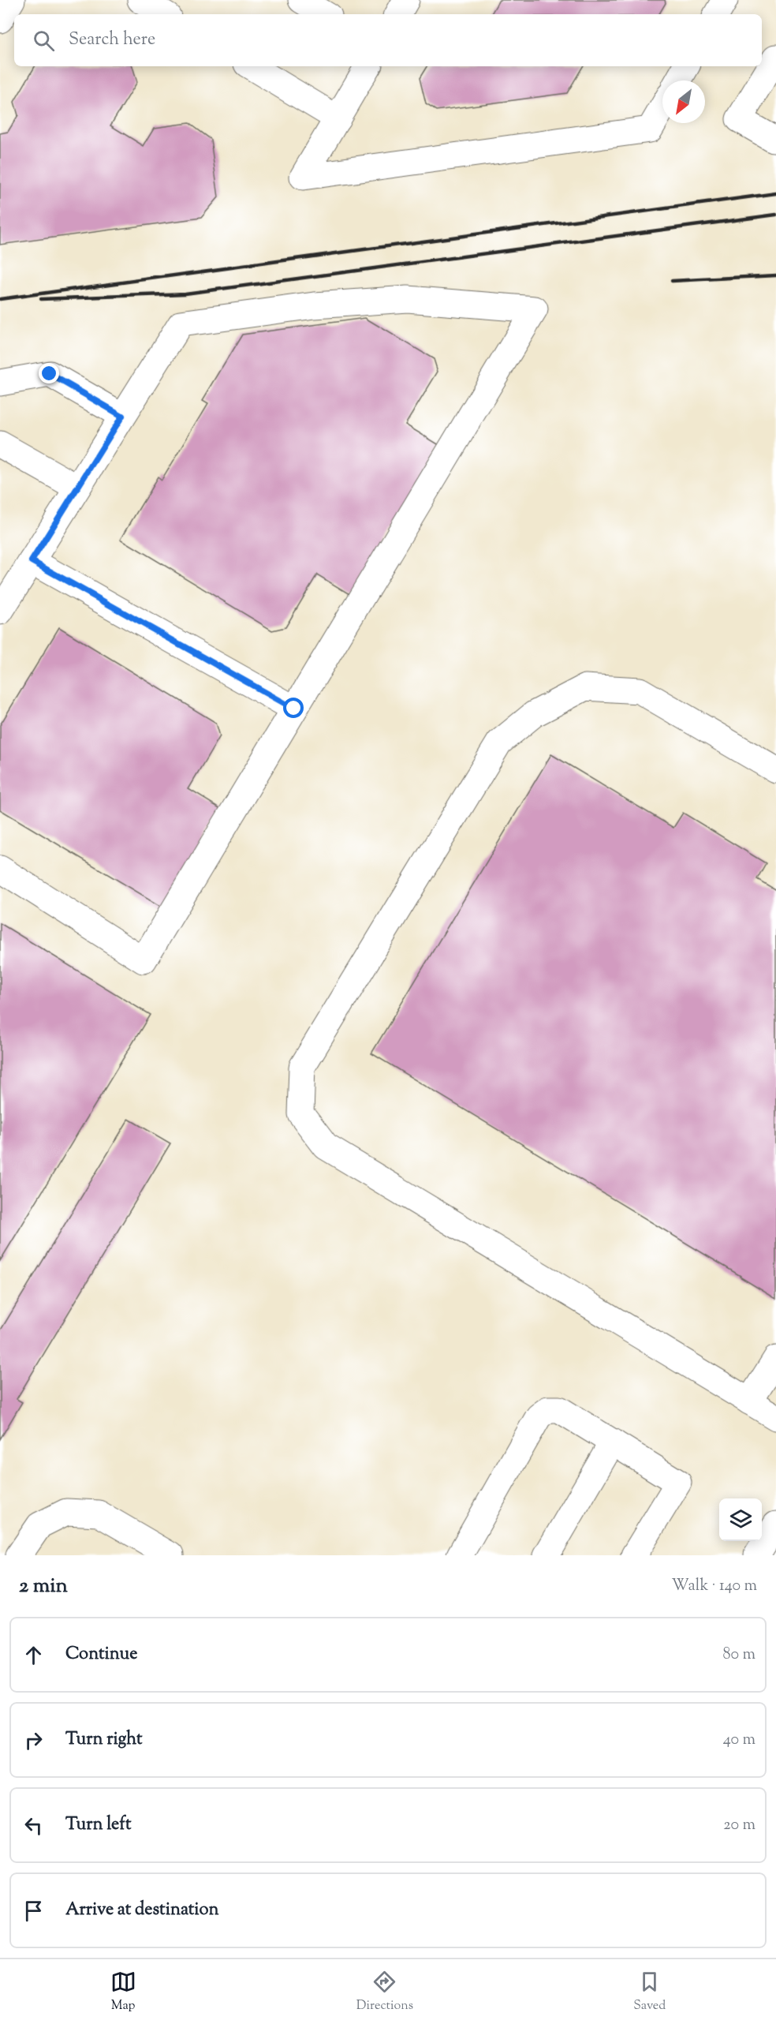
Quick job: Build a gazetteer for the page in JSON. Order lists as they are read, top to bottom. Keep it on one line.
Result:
{"north":"bottom left","page":{"search":"Search here","heading":["2 min","Walk · 140 m"],"list":[["Continue","80 m"],["Turn right","40 m"],["Turn left","20 m"],"Arrive at destination"],"nav":["Map","Directions","Saved"]}}
